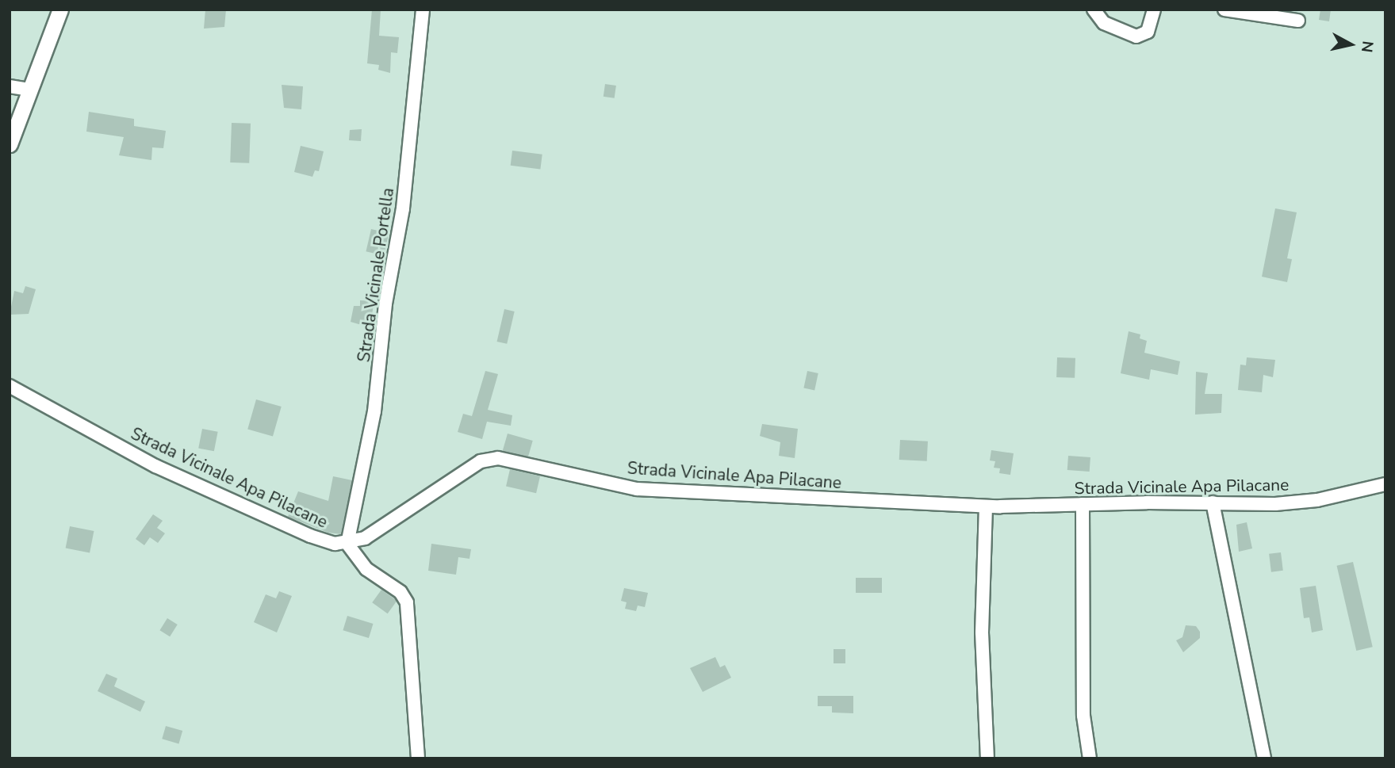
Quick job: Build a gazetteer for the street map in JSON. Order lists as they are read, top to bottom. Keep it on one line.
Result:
{"streets":{"street":["Strada Vicinale Portella","Strada Vicinale Apa Pilacane"]},"crossings":[["Strada Vicinale Portella","Strada Vicinale Apa Pilacane"]],"north":"right"}
